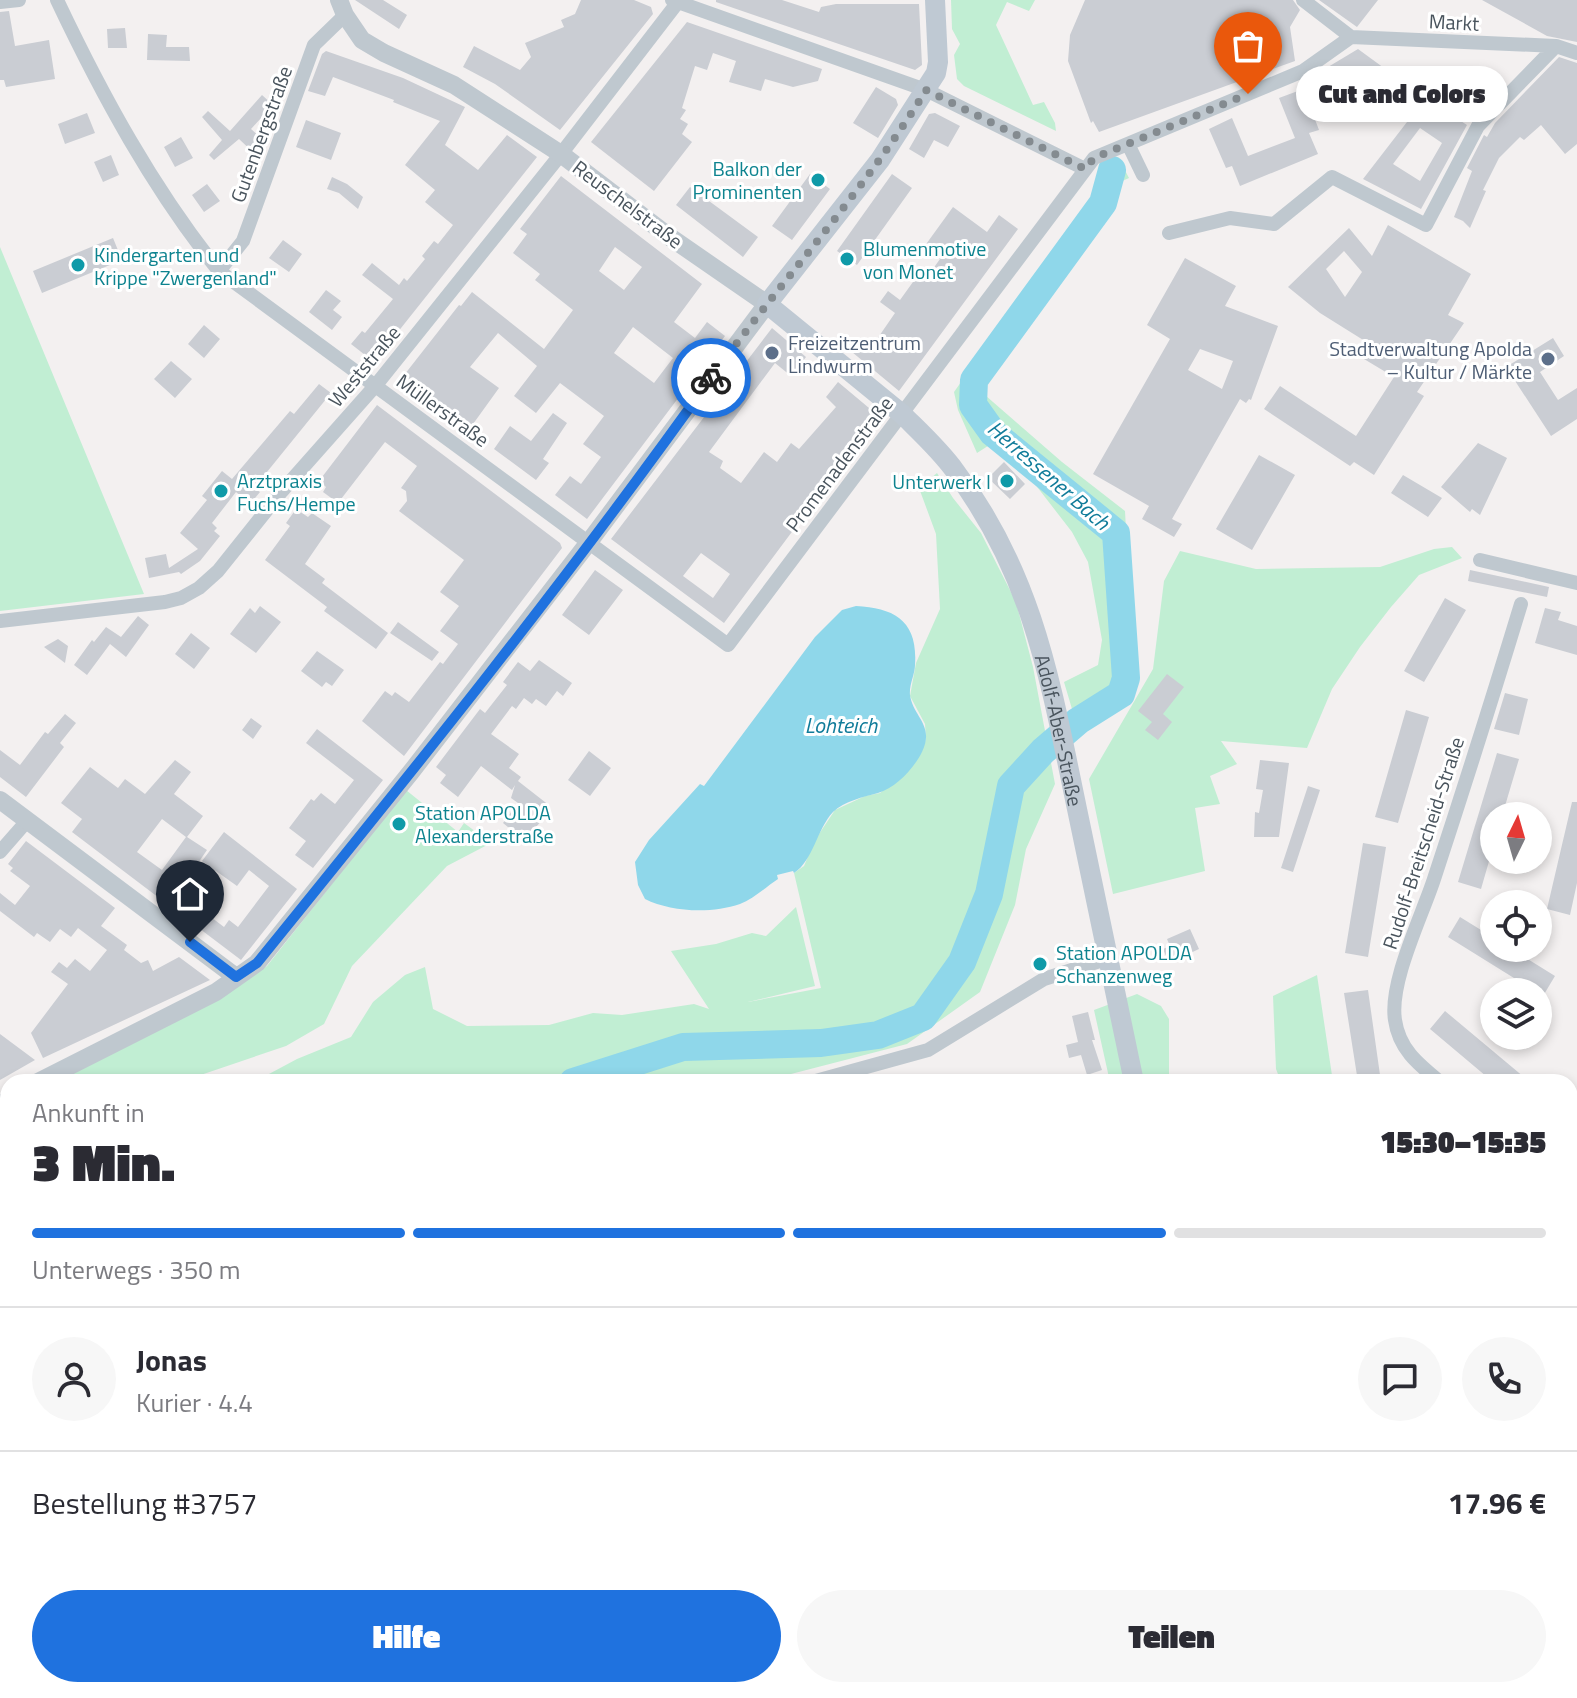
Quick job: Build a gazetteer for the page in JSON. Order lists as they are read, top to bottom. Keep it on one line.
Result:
{"streets":{"main road":["Reuschelstraße","Adolf-Aber-Straße"],"street":["Markt","Gutenbergstraße","Weststraße","Müllerstraße","Promenadenstraße","Rudolf-Breitscheid-Straße"]},"crossings":[["Gutenbergstraße","Reuschelstraße"],["Gutenbergstraße","Müllerstraße"],["Reuschelstraße","Weststraße"],["Reuschelstraße","Promenadenstraße"],["Reuschelstraße","Adolf-Aber-Straße"],["Weststraße","Müllerstraße"],["Müllerstraße","Promenadenstraße"],["Promenadenstraße","Adolf-Aber-Straße"]],"water":["Herressener Bach","Lohteich"],"places":["Cut and Colors","Balkon der Prominenten","Blumenmotive von Monet","Kindergarten und Krippe \"Zwergenland\"","Freizeitzentrum Lindwurm","Stadtverwaltung Apolda – Kultur / Märkte","Unterwerk I","Arztpraxis Fuchs/Hempe","Station APOLDA Alexanderstraße","Station APOLDA Schanzenweg"],"north":"top","page":{"bubble":"Cut and Colors","heading":["3 Min.","Ankunft in","15:30–15:35"],"panel":["Jonas","Kurier · 4.4","Bestellung #3757","17.96 €"],"bar":"Unterwegs · 350 m","buttons":["Hilfe","Teilen"]}}
